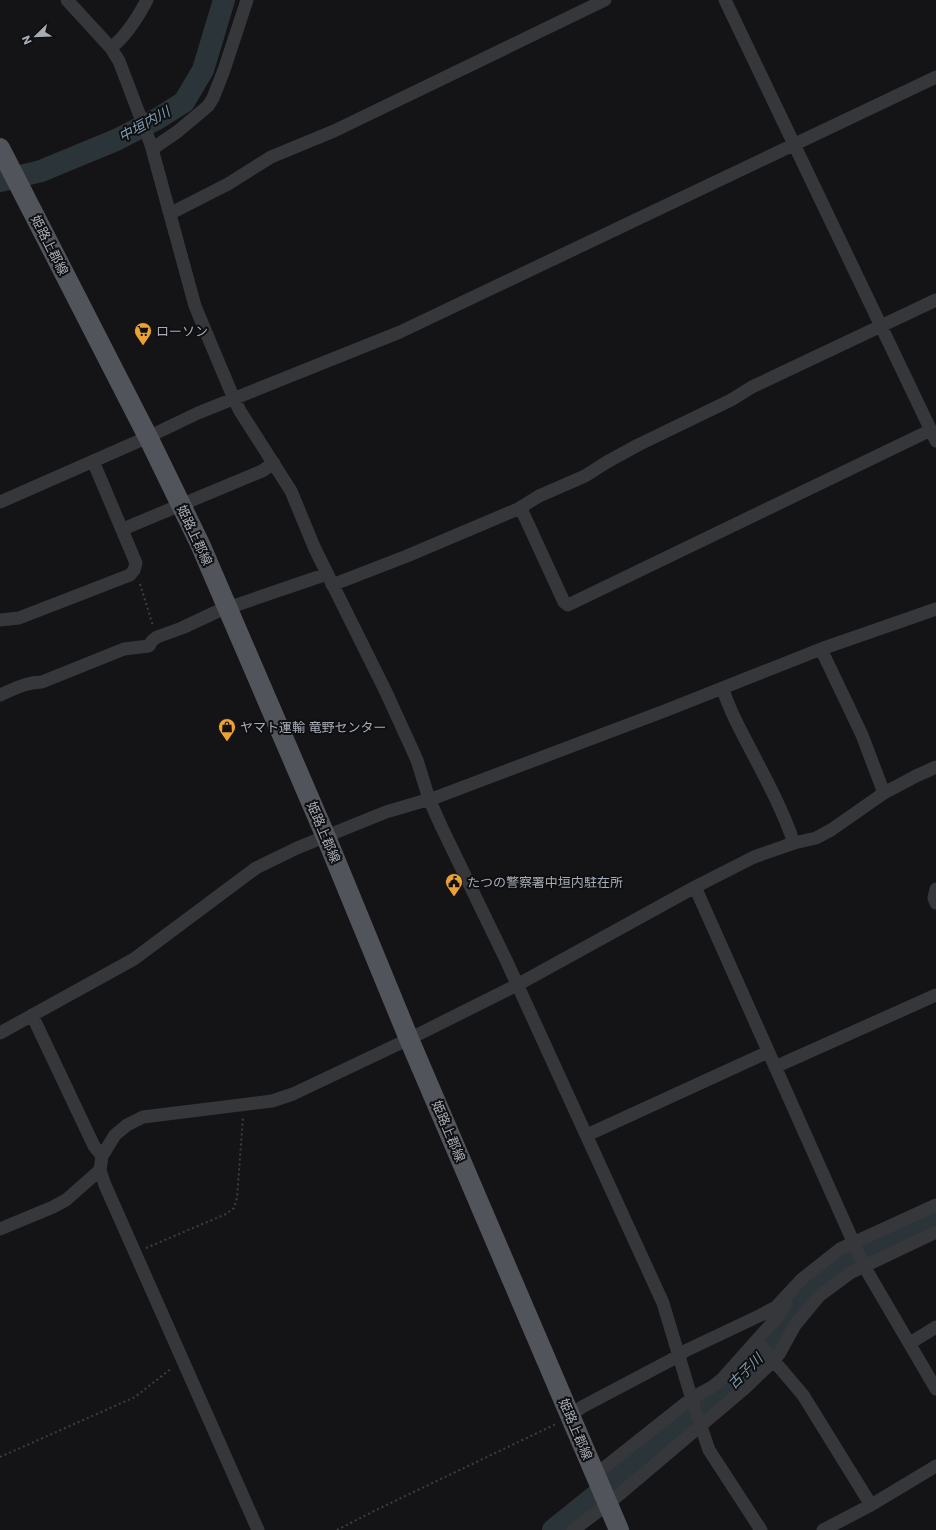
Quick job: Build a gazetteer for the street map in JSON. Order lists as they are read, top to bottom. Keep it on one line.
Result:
{"streets":{"main road":["姫路上郡線"]},"water":["中垣内川","古子川"],"places":{"supermarket":["ローソン"],"shop":["ヤマト運輸 竜野センター"],"public building":["たつの警察署中垣内駐在所"]},"north":"bottom left"}
